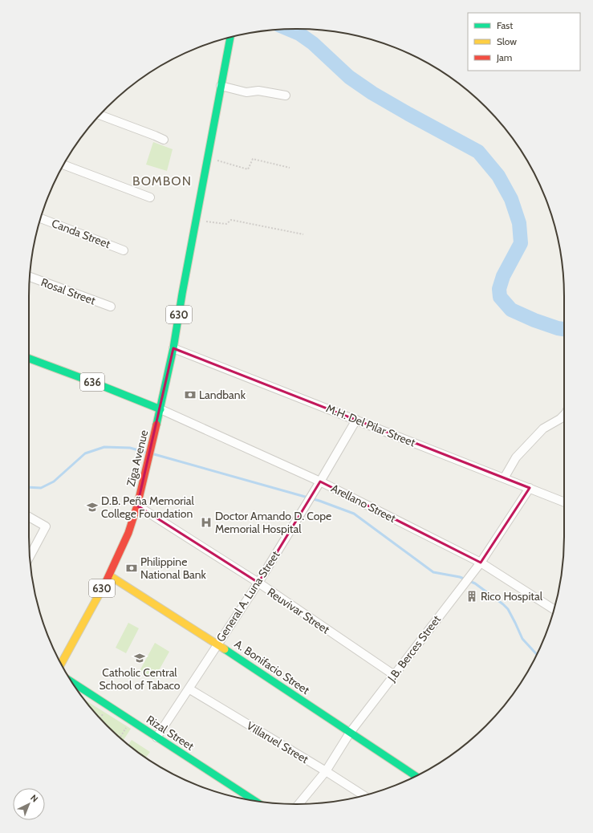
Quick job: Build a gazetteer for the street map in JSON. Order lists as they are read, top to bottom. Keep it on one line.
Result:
{"streets":{"main road":["630","636","Ziga Avenue","A. Bonifacio Street","Rizal Street"],"street":["Canda Street","Rosal Street","M.H. Del Pilar Street","Arellano Street","General A. Luna Street","Reuvivar Street","J.B. Berces Street","Villaruel Street"]},"crossings":[["630","636"],["630","M.H. Del Pilar Street"],["630","Ziga Avenue"],["630","Arellano Street"],["636","Ziga Avenue"],["636","Arellano Street"],["M.H. Del Pilar Street","General A. Luna Street"],["M.H. Del Pilar Street","J.B. Berces Street"],["Ziga Avenue","Arellano Street"],["Ziga Avenue","Reuvivar Street"],["Ziga Avenue","A. Bonifacio Street"],["Arellano Street","General A. Luna Street"],["Arellano Street","J.B. Berces Street"],["General A. Luna Street","Reuvivar Street"],["General A. Luna Street","A. Bonifacio Street"],["General A. Luna Street","Rizal Street"],["General A. Luna Street","Villaruel Street"],["Reuvivar Street","J.B. Berces Street"],["J.B. Berces Street","A. Bonifacio Street"],["J.B. Berces Street","Villaruel Street"]],"districts":["BOMBON"],"places":{"bank":["Landbank","Philippine National Bank"],"school or university":["D.B. Peña Memorial College Foundation","Catholic Central School of Tabaco"],"hospital":["Doctor Amando D. Cope Memorial Hospital"],"building":["Rico Hospital"]},"legend":["Fast","Slow","Jam"],"north":"top right"}
